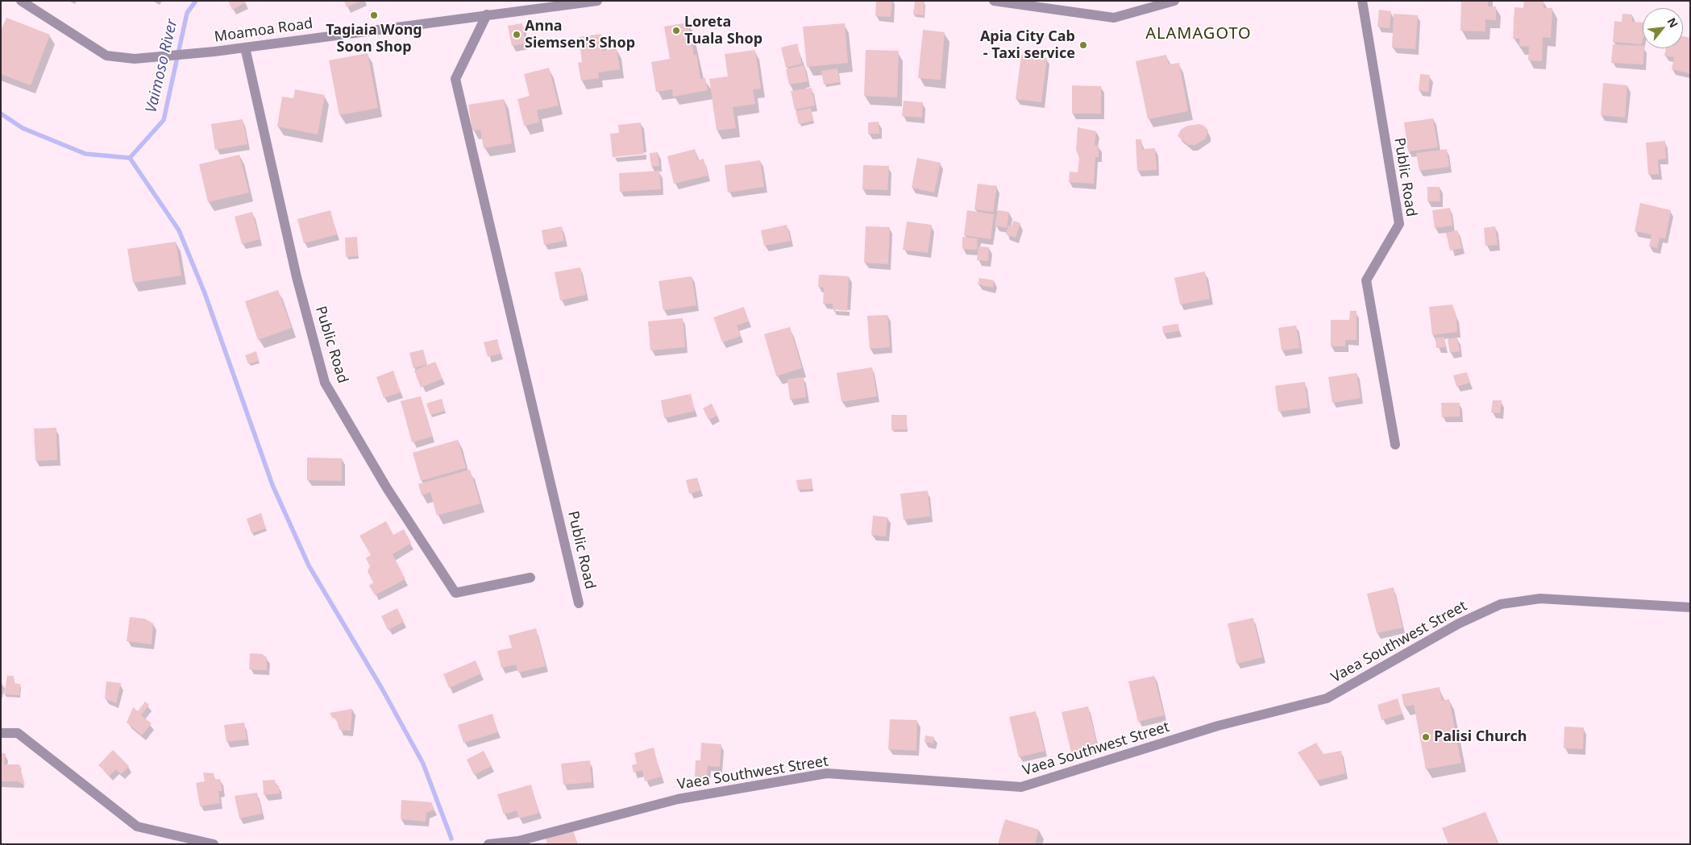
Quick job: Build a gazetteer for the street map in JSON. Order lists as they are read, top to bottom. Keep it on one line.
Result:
{"streets":{"street":["Moamoa Road","Public Road","Vaea Southwest Street"]},"crossings":[["Moamoa Road","Public Road"]],"districts":["ALAMAGOTO"],"water":["Vaimoso River"],"places":["Tagiaia Wong Soon Shop","Loreta Tuala Shop","Anna Siemsen's Shop","Apia City Cab - Taxi service","Palisi Church"],"north":"top right"}
